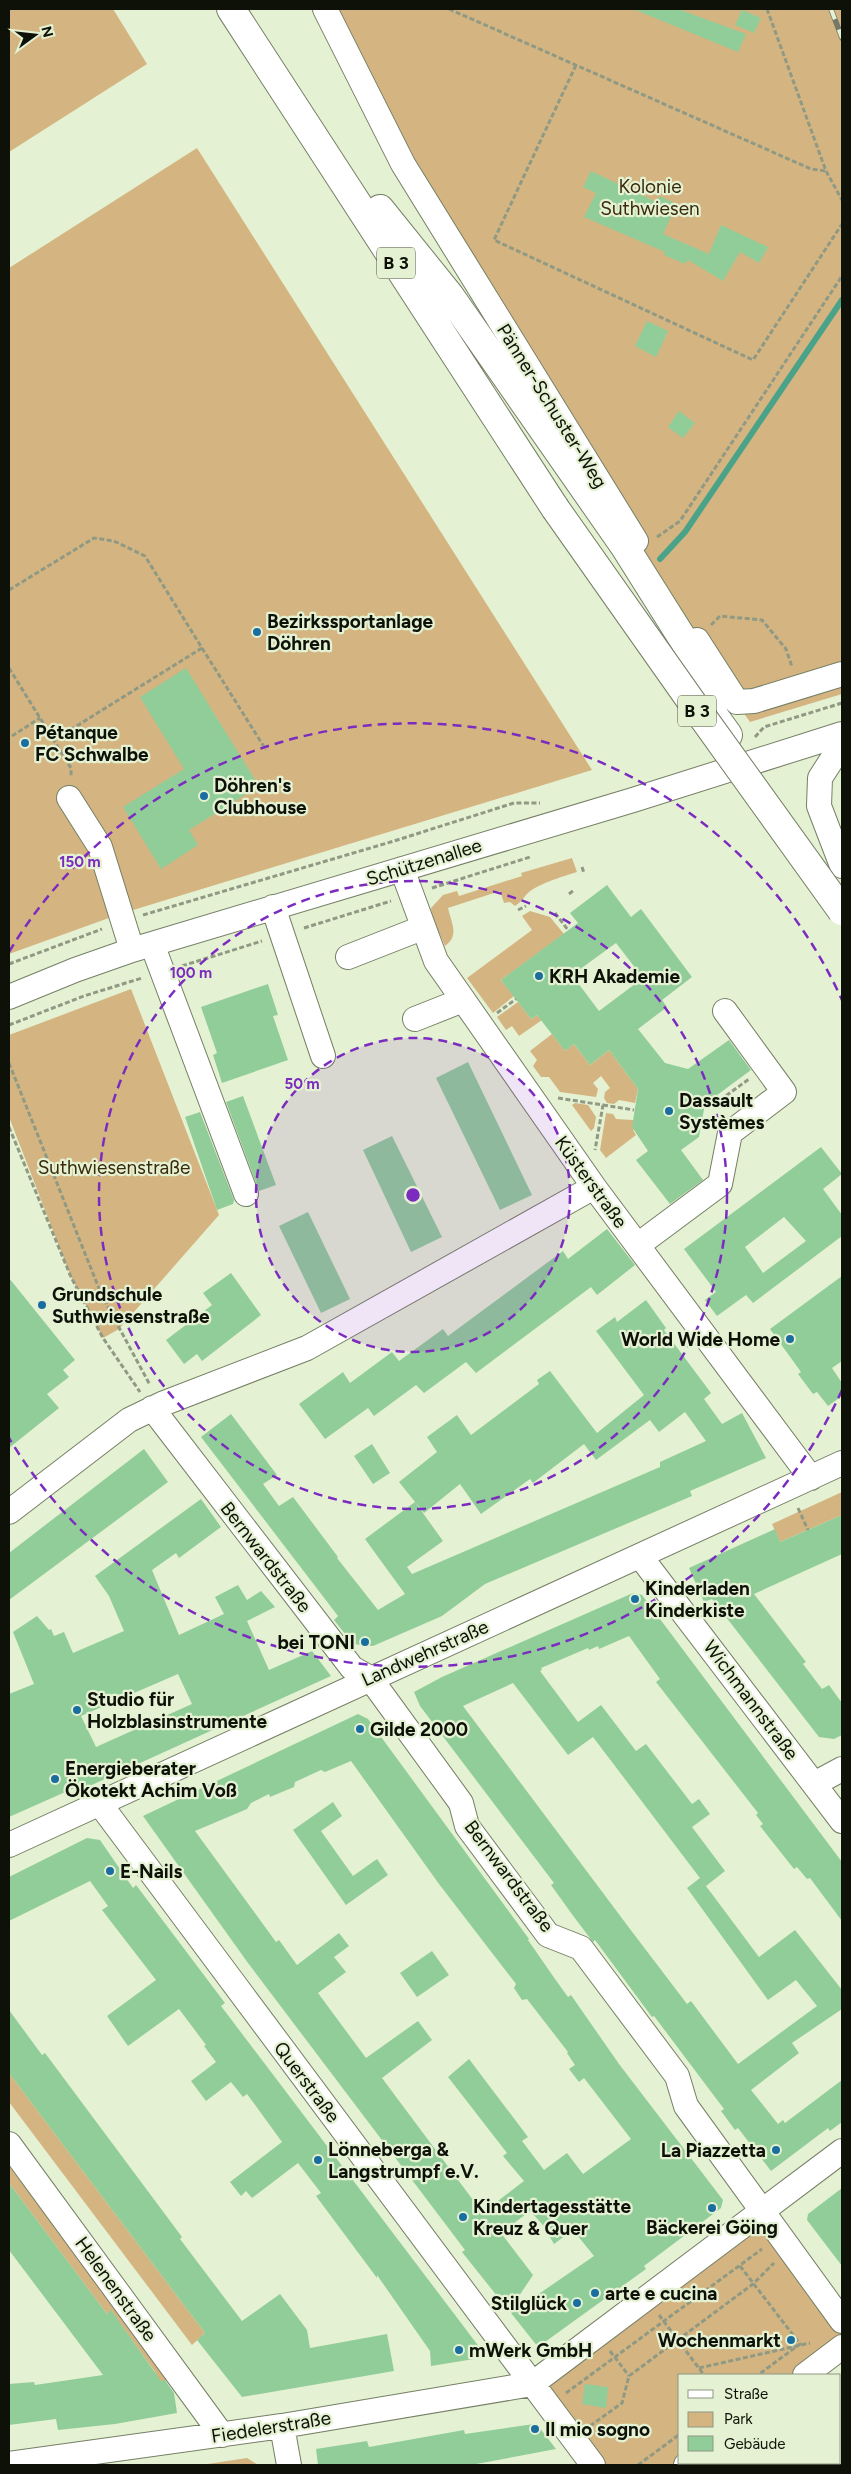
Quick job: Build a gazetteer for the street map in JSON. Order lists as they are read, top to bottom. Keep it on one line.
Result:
{"streets":{"highway":["B 3"],"street":["Pänner-Schuster-Weg","Schützenallee","Küsterstraße","Bernwardstraße","Landwehrstraße","Wichmannstraße","Querstraße","Helenenstraße","Fiedelerstraße"]},"crossings":[["Schützenallee","Küsterstraße"],["Küsterstraße","Landwehrstraße"],["Bernwardstraße","Landwehrstraße"],["Landwehrstraße","Wichmannstraße"],["Landwehrstraße","Querstraße"],["Querstraße","Fiedelerstraße"],["Helenenstraße","Fiedelerstraße"]],"parks":["Kolonie Suthwiesen","Suthwiesenstraße"],"places":["Bezirkssportanlage Döhren","Pétanque FC Schwalbe","Döhren's Clubhouse","KRH Akademie","Dassault Systèmes","Grundschule Suthwiesenstraße","World Wide Home","Kinderladen Kinderkiste","bei TONI","Studio für Holzblasinstrumente","Gilde 2000","Energieberater Ökotekt Achim Voß","E-Nails","La Piazzetta","Lönneberga & Langstrumpf e.V.","Bäckerei Göing","Kindertagesstätte Kreuz & Quer","arte e cucina","Stilglück","Wochenmarkt","mWerk GmbH","Il mio sogno"],"legend":["Straße","Park","Gebäude"],"north":"right","rings":["150 m","100 m","50 m"]}
